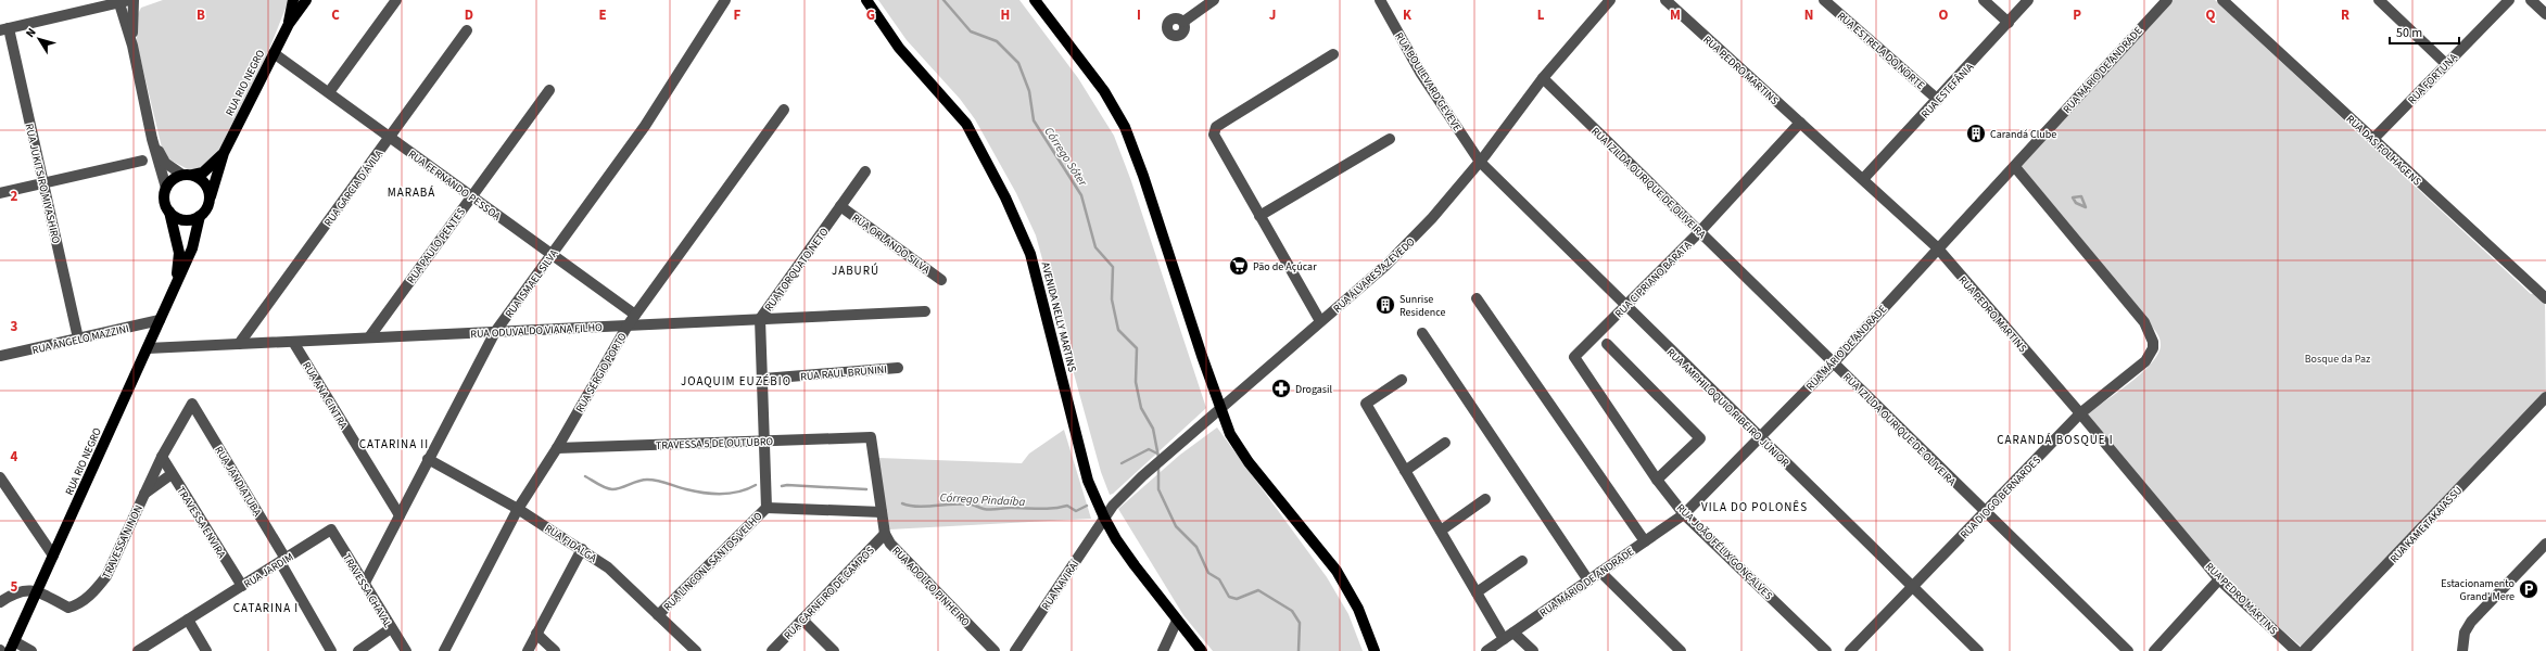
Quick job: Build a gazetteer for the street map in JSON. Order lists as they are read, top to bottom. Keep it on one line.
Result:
{"streets":{"main road":["RUA RIO NEGRO","AVENIDA NELLY MARTINS"],"street":["RUA ESTRELA DO NORTE","RUA PEDRO MARTINS","RUA MÁRIO DE ANDRADE","RUA FORTUNA","RUA BOULEVARD GEVEVE","RUA ESTEFÂNIA","RUA DAS FOLHAGENS","RUA IZILDA OURIQUE DE OLIVEIRA","RUA JUKITSIRO MIYASHIRO","RUA FERNANDO PESSOA","RUA GARCIA D'ÁVILA","RUA ORLANDO SILVA","RUA PAULO PENTES","RUA TORQUATO NETO","RUA ÁLVARES AZEVEDO","RUA CIPRIANO BARATA","RUA ISMAEL SILVA","RUA ODUVALDO VIANA FILHO","RUA ÂNGELO MAZZINI","RUA SÉRGIO PORTO","RUA RAUL BRUNINI","RUA ANA CINTRA","RUA AMPHILOQUIO RIBEIRO JÚNIOR","TRAVESSA 5 DE OUTUBRO","RUA JANDIATUBA","RUA DIOGO BERNARDES","TRAVESSA ENVIRA","RUA KAME TAKAIASSU","TRAVESSA NINON","RUA FIDALGA","RUA JOÃO FÉLIX GONÇALVES","RUA LINCONL SANTOS VELHO","RUA JARDIM","RUA NAVIRAÍ","RUA ADOLFO PINHEIRO","TRAVESSA CHAVAL","RUA CARNEIRO DE CAMPOS"]},"crossings":[["RUA ESTRELA DO NORTE","RUA ESTEFÂNIA"],["RUA PEDRO MARTINS","RUA MÁRIO DE ANDRADE"],["RUA PEDRO MARTINS","RUA ESTEFÂNIA"],["RUA PEDRO MARTINS","RUA CIPRIANO BARATA"],["RUA PEDRO MARTINS","RUA DIOGO BERNARDES"],["RUA MÁRIO DE ANDRADE","RUA IZILDA OURIQUE DE OLIVEIRA"],["RUA MÁRIO DE ANDRADE","RUA AMPHILOQUIO RIBEIRO JÚNIOR"],["RUA MÁRIO DE ANDRADE","RUA DIOGO BERNARDES"],["RUA MÁRIO DE ANDRADE","RUA JOÃO FÉLIX GONÇALVES"],["RUA FORTUNA","RUA DAS FOLHAGENS"],["RUA BOULEVARD GEVEVE","RUA ÁLVARES AZEVEDO"],["RUA BOULEVARD GEVEVE","RUA AMPHILOQUIO RIBEIRO JÚNIOR"],["RUA RIO NEGRO","RUA FERNANDO PESSOA"],["RUA RIO NEGRO","RUA ODUVALDO VIANA FILHO"],["RUA RIO NEGRO","RUA ÂNGELO MAZZINI"],["RUA RIO NEGRO","TRAVESSA NINON"],["RUA IZILDA OURIQUE DE OLIVEIRA","RUA ÁLVARES AZEVEDO"],["RUA IZILDA OURIQUE DE OLIVEIRA","RUA CIPRIANO BARATA"],["RUA IZILDA OURIQUE DE OLIVEIRA","RUA DIOGO BERNARDES"],["RUA JUKITSIRO MIYASHIRO","RUA ÂNGELO MAZZINI"],["RUA FERNANDO PESSOA","RUA GARCIA D'ÁVILA"],["RUA FERNANDO PESSOA","RUA PAULO PENTES"],["RUA FERNANDO PESSOA","RUA ISMAEL SILVA"],["RUA FERNANDO PESSOA","RUA SÉRGIO PORTO"],["RUA GARCIA D'ÁVILA","RUA ODUVALDO VIANA FILHO"],["RUA ORLANDO SILVA","RUA TORQUATO NETO"],["RUA PAULO PENTES","RUA ODUVALDO VIANA FILHO"],["RUA TORQUATO NETO","RUA ODUVALDO VIANA FILHO"],["RUA TORQUATO NETO","RUA RAUL BRUNINI"],["RUA TORQUATO NETO","TRAVESSA 5 DE OUTUBRO"],["RUA TORQUATO NETO","RUA LINCONL SANTOS VELHO"],["RUA ÁLVARES AZEVEDO","AVENIDA NELLY MARTINS"],["RUA ÁLVARES AZEVEDO","RUA AMPHILOQUIO RIBEIRO JÚNIOR"],["RUA ÁLVARES AZEVEDO","RUA NAVIRAÍ"],["RUA CIPRIANO BARATA","RUA AMPHILOQUIO RIBEIRO JÚNIOR"],["RUA CIPRIANO BARATA","RUA JOÃO FÉLIX GONÇALVES"],["RUA ISMAEL SILVA","RUA ODUVALDO VIANA FILHO"],["RUA ISMAEL SILVA","RUA ANA CINTRA"],["RUA ISMAEL SILVA","RUA FIDALGA"],["RUA ISMAEL SILVA","TRAVESSA CHAVAL"],["AVENIDA NELLY MARTINS","RUA NAVIRAÍ"],["RUA ODUVALDO VIANA FILHO","RUA SÉRGIO PORTO"],["RUA ODUVALDO VIANA FILHO","RUA ANA CINTRA"],["RUA SÉRGIO PORTO","TRAVESSA 5 DE OUTUBRO"],["RUA SÉRGIO PORTO","RUA FIDALGA"],["RUA AMPHILOQUIO RIBEIRO JÚNIOR","RUA DIOGO BERNARDES"],["TRAVESSA 5 DE OUTUBRO","RUA ADOLFO PINHEIRO"],["RUA JANDIATUBA","TRAVESSA NINON"],["RUA JANDIATUBA","RUA JARDIM"],["TRAVESSA ENVIRA","TRAVESSA NINON"],["TRAVESSA ENVIRA","RUA JARDIM"],["RUA FIDALGA","RUA LINCONL SANTOS VELHO"],["RUA JARDIM","TRAVESSA CHAVAL"],["RUA ADOLFO PINHEIRO","RUA CARNEIRO DE CAMPOS"]],"districts":["MARABÁ","JABURÚ","JOAQUIM EUZÉBIO","CARANDÁ BOSQUE I","CATARINA II","VILA DO POLONÊS","CATARINA I"],"water":["Córrego Sóter","Córrego Pindaíba"],"parks":["Bosque da Paz"],"places":{"building":["Carandá Clube","Sunrise Residence"],"supermarket":["Pão de Açúcar"],"pharmacy":["Drogasil"],"parking":["Estacionamento Grand' Mere"]},"scale_bar":"50 m","north":"top left","grid":{"columns":["B","C","D","E","F","G","H","I","J","K","L","M","N","O","P","Q","R"],"rows":["2","3","4","5"]}}
